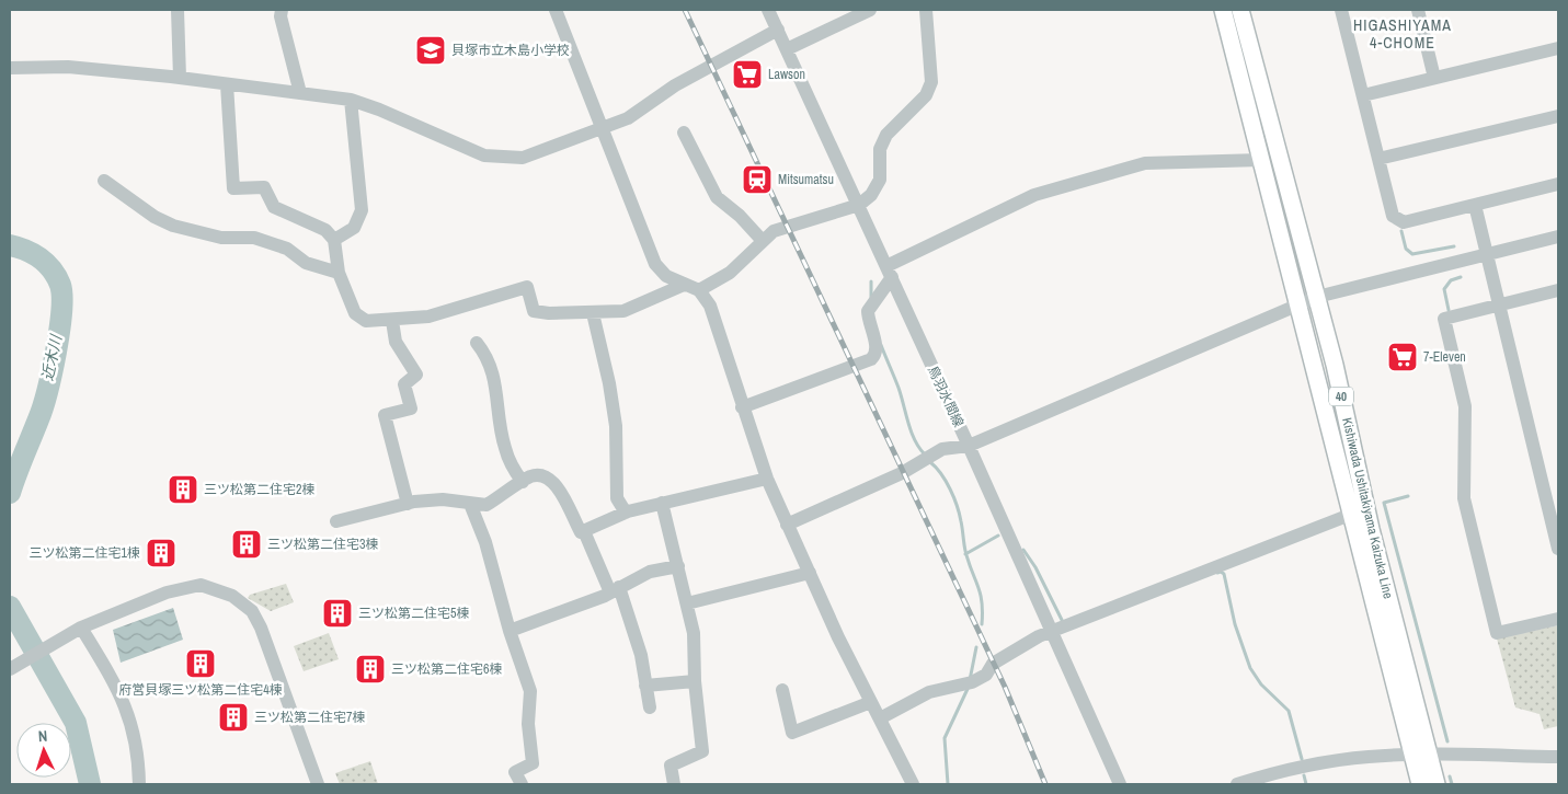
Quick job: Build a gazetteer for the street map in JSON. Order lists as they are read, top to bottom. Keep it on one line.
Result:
{"streets":{"main road":["40","Kishiwada Ushitakiyama Kaizuka Line"],"street":["鳥羽水間線"]},"districts":["HIGASHIYAMA 4-CHOME"],"water":["近木川"],"places":{"school or university":["貝塚市立木島小学校"],"supermarket":["Lawson","7-Eleven"],"station":["Mitsumatsu"],"building":["三ツ松第二住宅2棟","三ツ松第二住宅3棟","三ツ松第二住宅1棟","三ツ松第二住宅5棟","府営貝塚三ツ松第二住宅4棟","三ツ松第二住宅6棟","三ツ松第二住宅7棟"]},"north":"top"}
